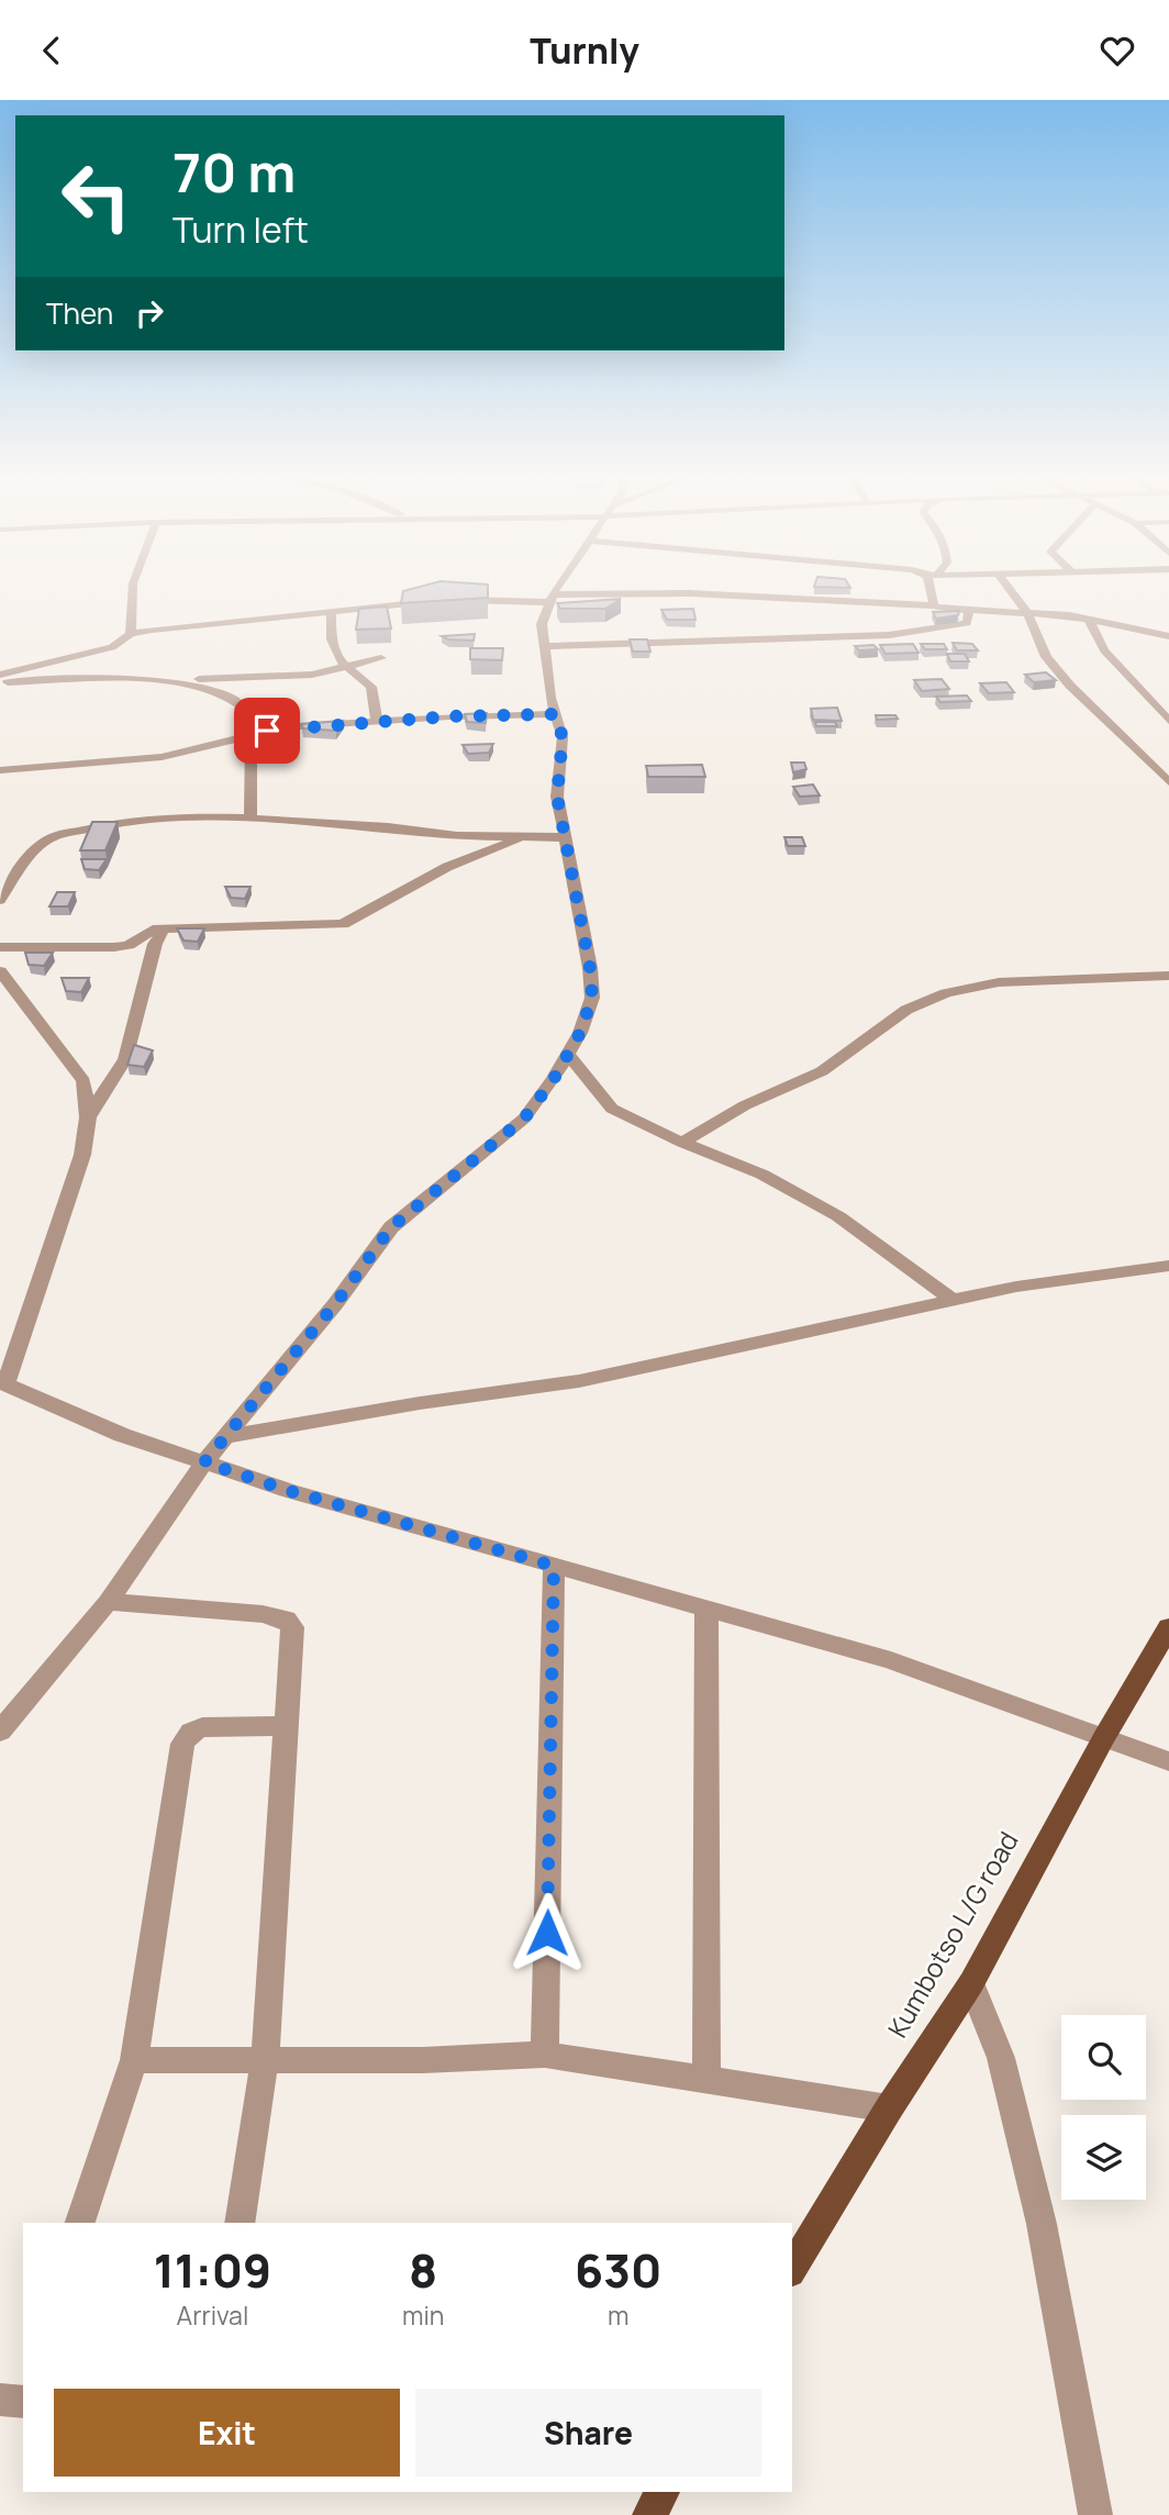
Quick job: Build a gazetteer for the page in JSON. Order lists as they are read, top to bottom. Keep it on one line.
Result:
{"streets":{"main road":["Kumbotso L/G road"]},"page":{"header":"Turnly","turn":["70 m","Turn left"],"then":"Then","eta":["11:09","Arrival","8","min","630","m"],"buttons":["Exit","Share"]}}
